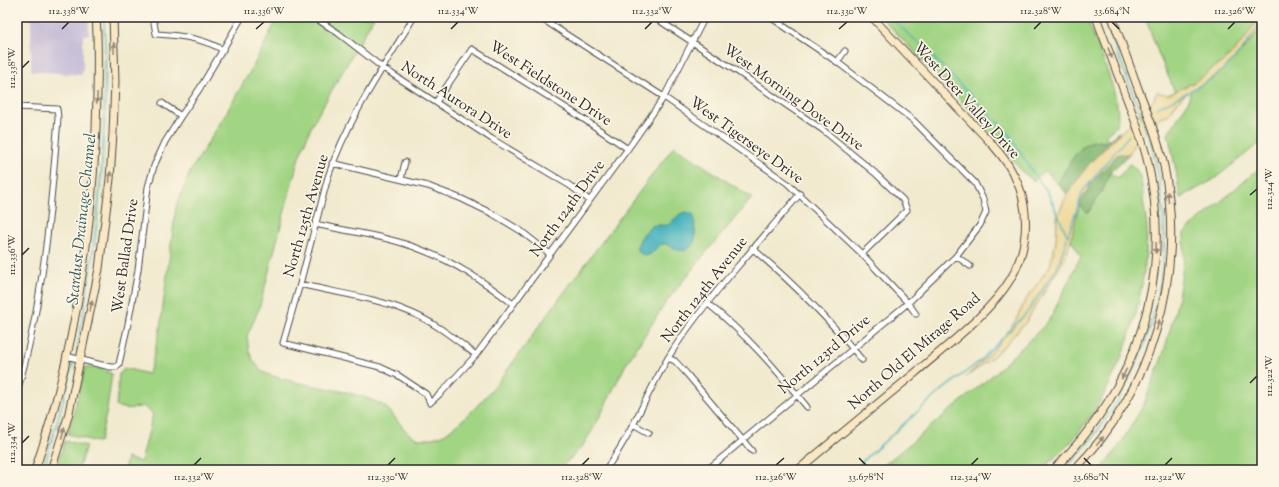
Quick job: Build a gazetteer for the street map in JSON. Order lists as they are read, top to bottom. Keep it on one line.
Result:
{"streets":{"street":["West Fieldstone Drive","West Morning Dove Drive","North Aurora Drive","West Deer Valley Drive","West Tigerseye Drive","North 124th Drive","North 125th Avenue","West Ballad Drive","North 124th Avenue","North Old El Mirage Road","North 123rd Drive"]},"crossings":[["West Fieldstone Drive","North Aurora Drive"],["West Fieldstone Drive","North 124th Drive"],["West Morning Dove Drive","West Tigerseye Drive"],["West Morning Dove Drive","North 124th Drive"],["North Aurora Drive","North 124th Drive"],["North Aurora Drive","North 125th Avenue"],["West Deer Valley Drive","North Old El Mirage Road"],["West Tigerseye Drive","North 124th Drive"],["West Tigerseye Drive","North 124th Avenue"],["West Tigerseye Drive","North 123rd Drive"],["North 124th Drive","North 125th Avenue"]],"water":["Stardust Drainage Channel"],"coordinates":["112.338°W","112.336°W","112.334°W","112.332°W","112.330°W","112.328°W","33.684°N","112.326°W","112.324°W","112.322°W","33.678°N","33.680°N"]}
